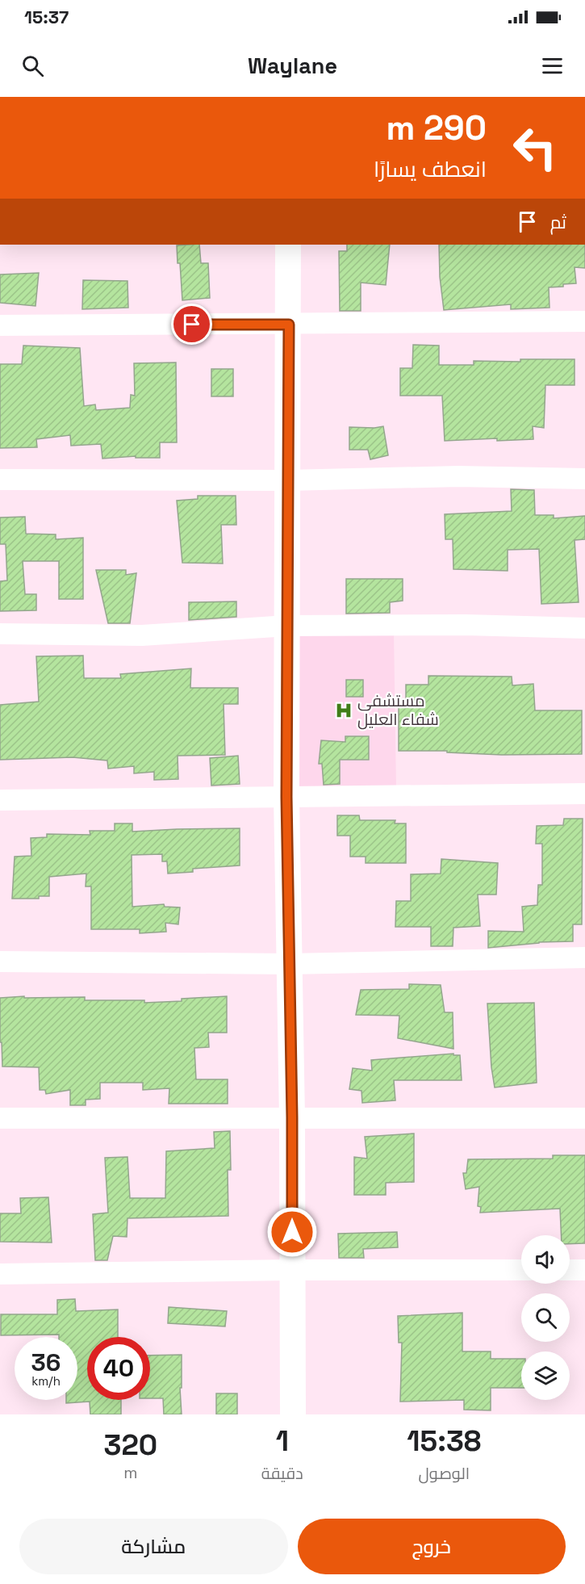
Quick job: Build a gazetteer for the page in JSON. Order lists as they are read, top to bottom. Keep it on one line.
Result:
{"places":{"hospital":["مستشفى شفاء العليل"]},"page":{"status":"15:37","header":"Waylane","turn":["290 m","انعطف يسارًا"],"then":"ثم","speed":"36 km/h","limit":"40","eta":["15:38","الوصول","1","دقيقة","320","m"],"buttons":["خروج","مشاركة"]}}
